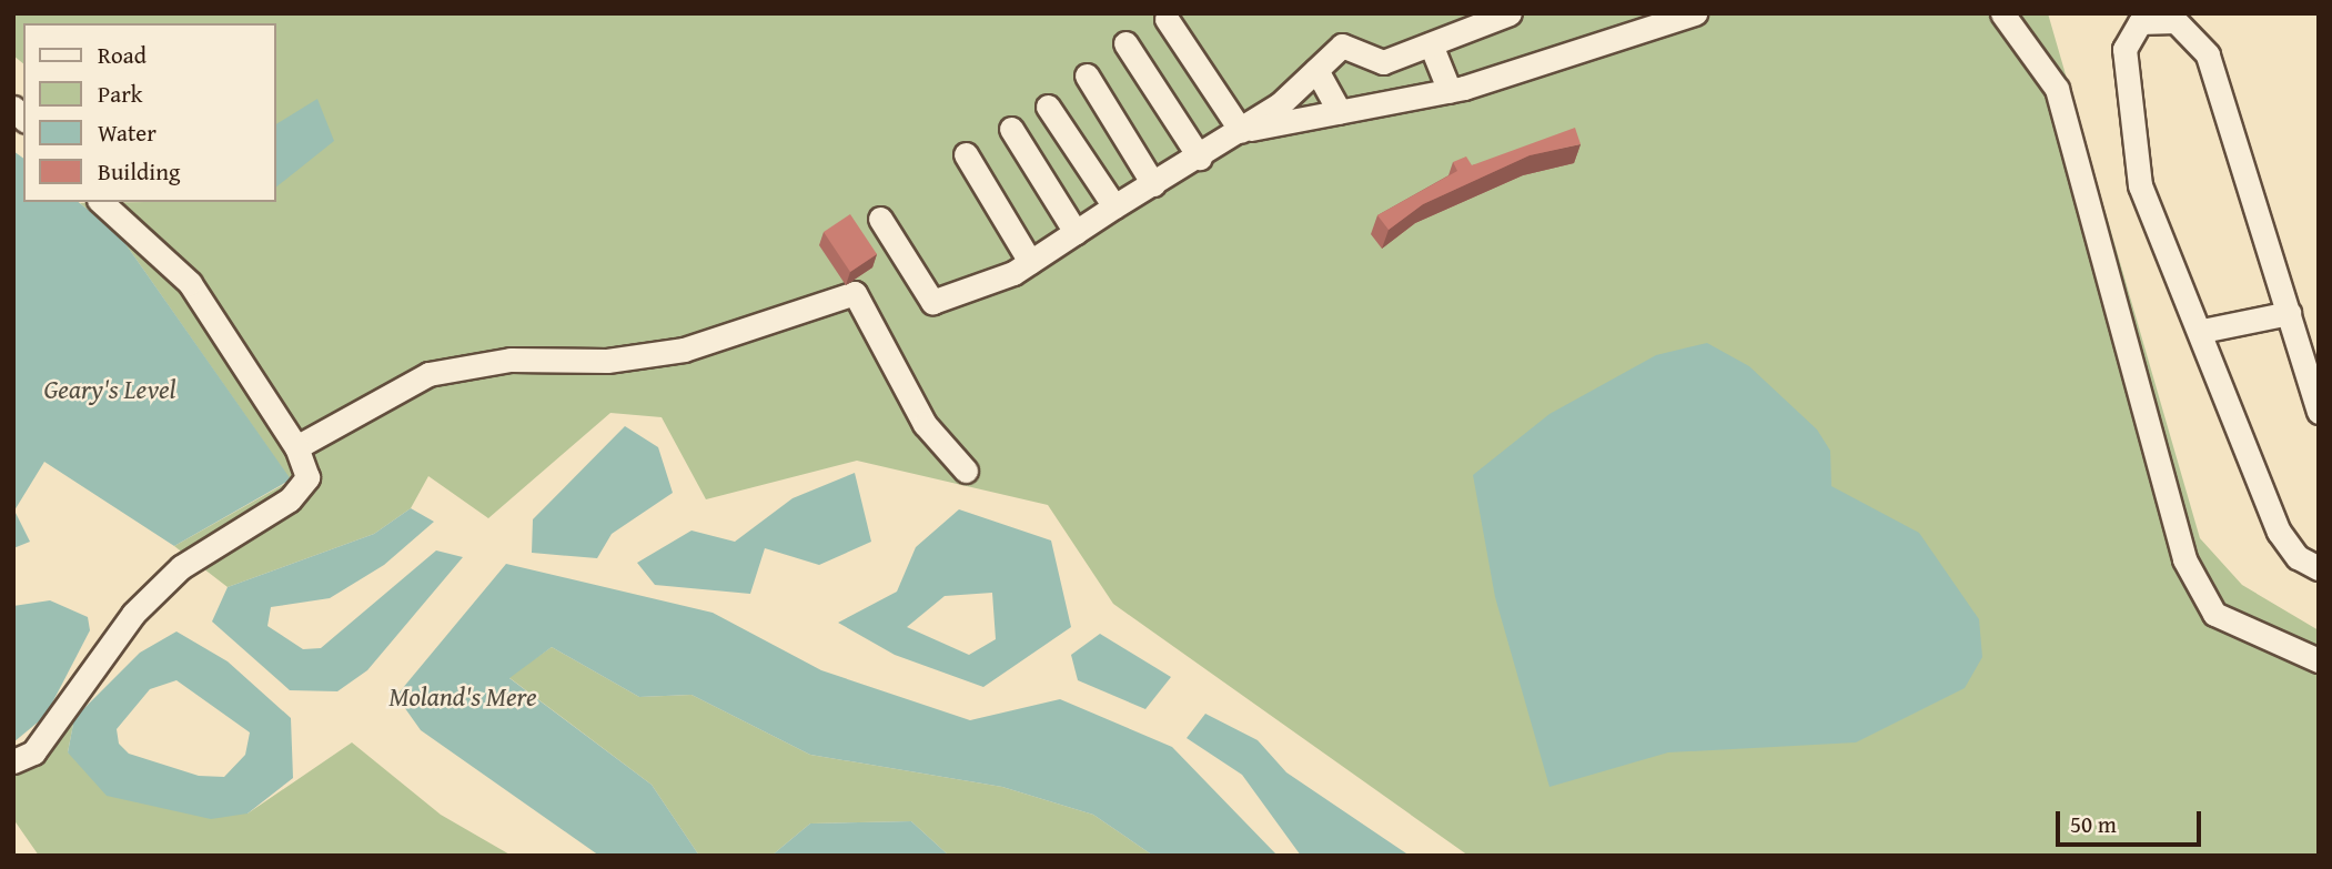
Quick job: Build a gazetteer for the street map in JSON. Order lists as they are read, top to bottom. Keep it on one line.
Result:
{"water":["Geary's Level","Moland's Mere"],"legend":["Road","Park","Water","Building"],"scale_bar":"50 m"}
